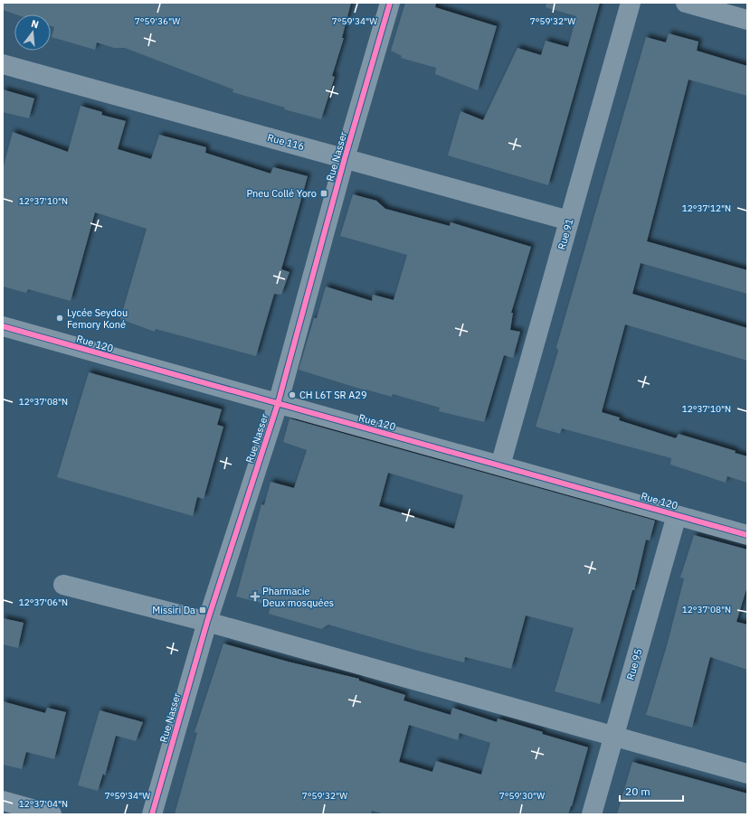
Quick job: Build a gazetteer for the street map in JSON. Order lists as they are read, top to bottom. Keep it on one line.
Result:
{"streets":{"street":["Rue 116","Rue Nasser","Rue 91","Rue 120","Rue 95"]},"crossings":[["Rue 116","Rue Nasser"],["Rue 116","Rue 91"],["Rue Nasser","Rue 120"],["Rue 91","Rue 120"],["Rue 120","Rue 95"]],"places":{"transit":["Pneu Collé Yoro","Missiri Da"],"other":["Lycée Seydou Femory Koné","CH L6T SR A29"],"health":["Pharmacie Deux mosquées"]},"scale_bar":"20 m","north":"top","coordinates":["7°59'36\"W","7°59'34\"W","7°59'32\"W","12°37'10\"N","12°37'12\"N","12°37'08\"N","12°37'06\"N","7°59'30\"W","12°37'04\"N"]}
